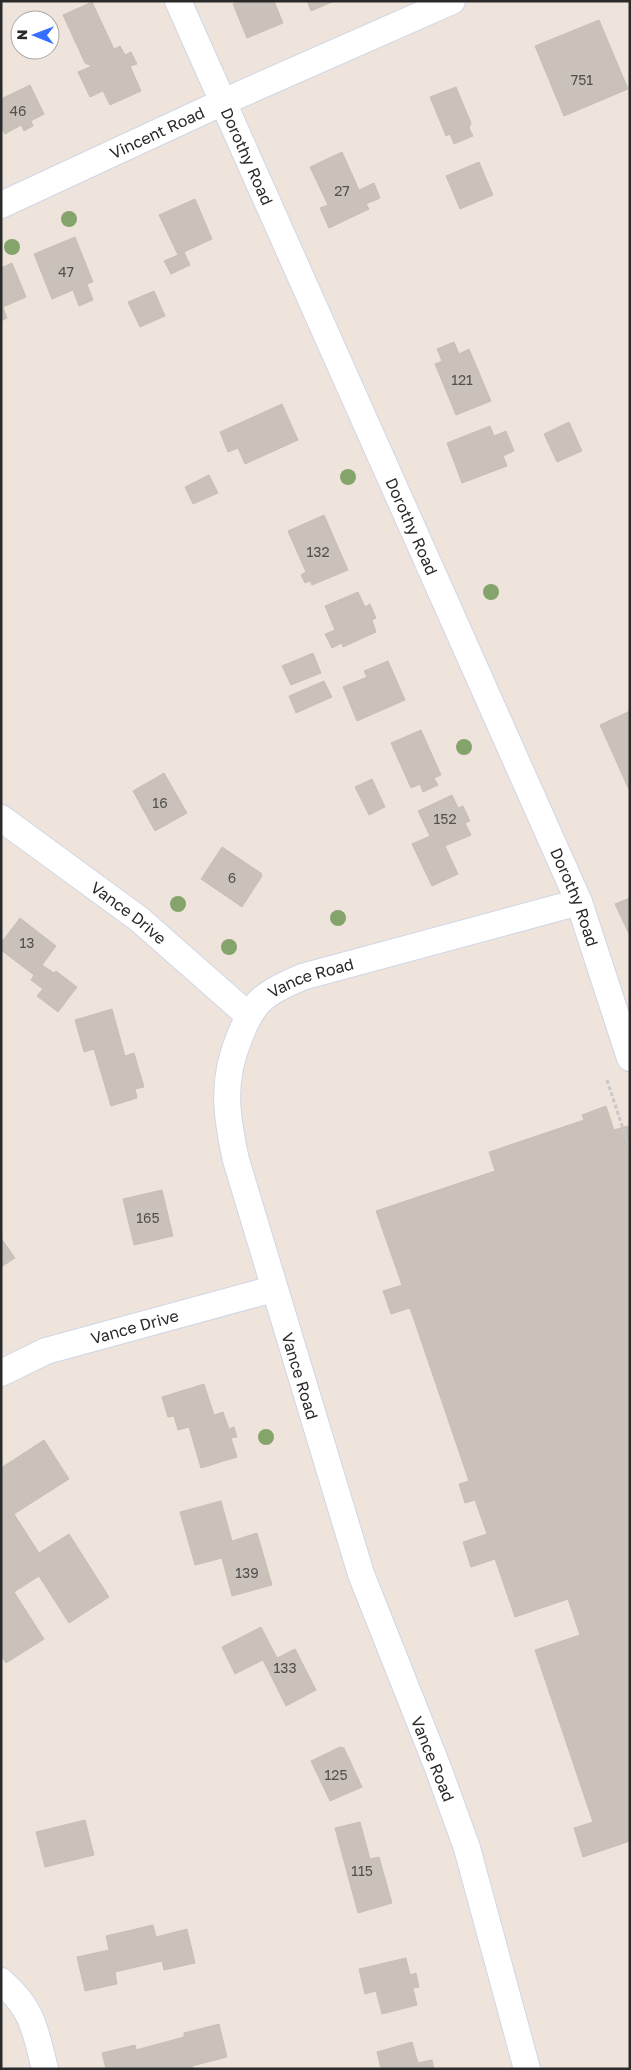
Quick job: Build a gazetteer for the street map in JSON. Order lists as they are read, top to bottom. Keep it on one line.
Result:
{"streets":{"street":["Vincent Road","Dorothy Road","Vance Drive","Vance Road"]},"crossings":[["Vincent Road","Dorothy Road"],["Dorothy Road","Vance Road"],["Vance Drive","Vance Road"]],"house_numbers":["751","46","27","47","121","132","16","152","6","13","165","139","133","125","115"],"north":"left"}
